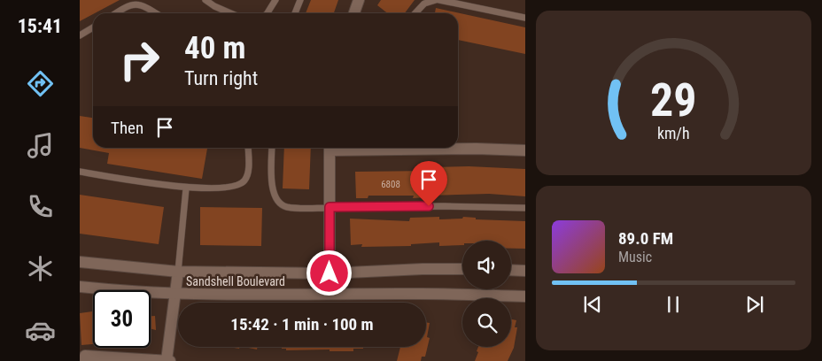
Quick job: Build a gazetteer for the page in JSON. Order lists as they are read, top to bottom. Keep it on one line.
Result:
{"streets":{"street":["Sandshell Boulevard"]},"house_numbers":["6808"],"page":{"tabs":"15:41","turn":["40 m","Turn right"],"then":"Then","song":["89.0 FM","Music"],"limit":"30","trip":"15:42 · 1 min · 100 m","gauge":["29","km/h"]}}
